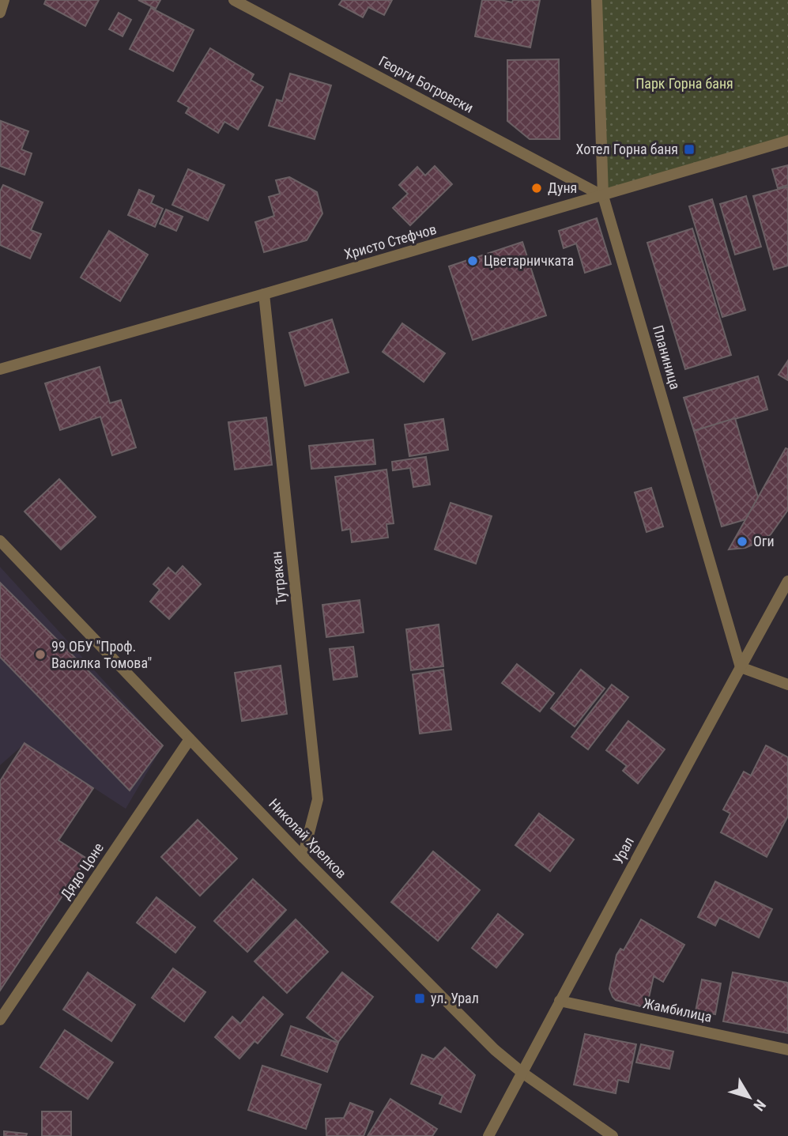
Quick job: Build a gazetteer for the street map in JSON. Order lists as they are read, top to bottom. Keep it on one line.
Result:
{"streets":{"street":["Георги Богровски","Христо Стефчов","Планиница","Тутракан","Николай Хрелков","Урал","Дядо Цоне","Жамбилица"]},"crossings":[["Георги Богровски","Христо Стефчов"],["Георги Богровски","Планиница"],["Христо Стефчов","Планиница"],["Христо Стефчов","Тутракан"],["Планиница","Урал"],["Тутракан","Николай Хрелков"],["Николай Хрелков","Урал"],["Николай Хрелков","Дядо Цоне"],["Урал","Жамбилица"]],"parks":["Парк Горна баня"],"places":{"transit":["Хотел Горна баня","ул. Урал"],"other":["Дуня","Цветарничката","Оги","99 ОБУ \"Проф. Василка Томова\""]},"north":"bottom right"}
